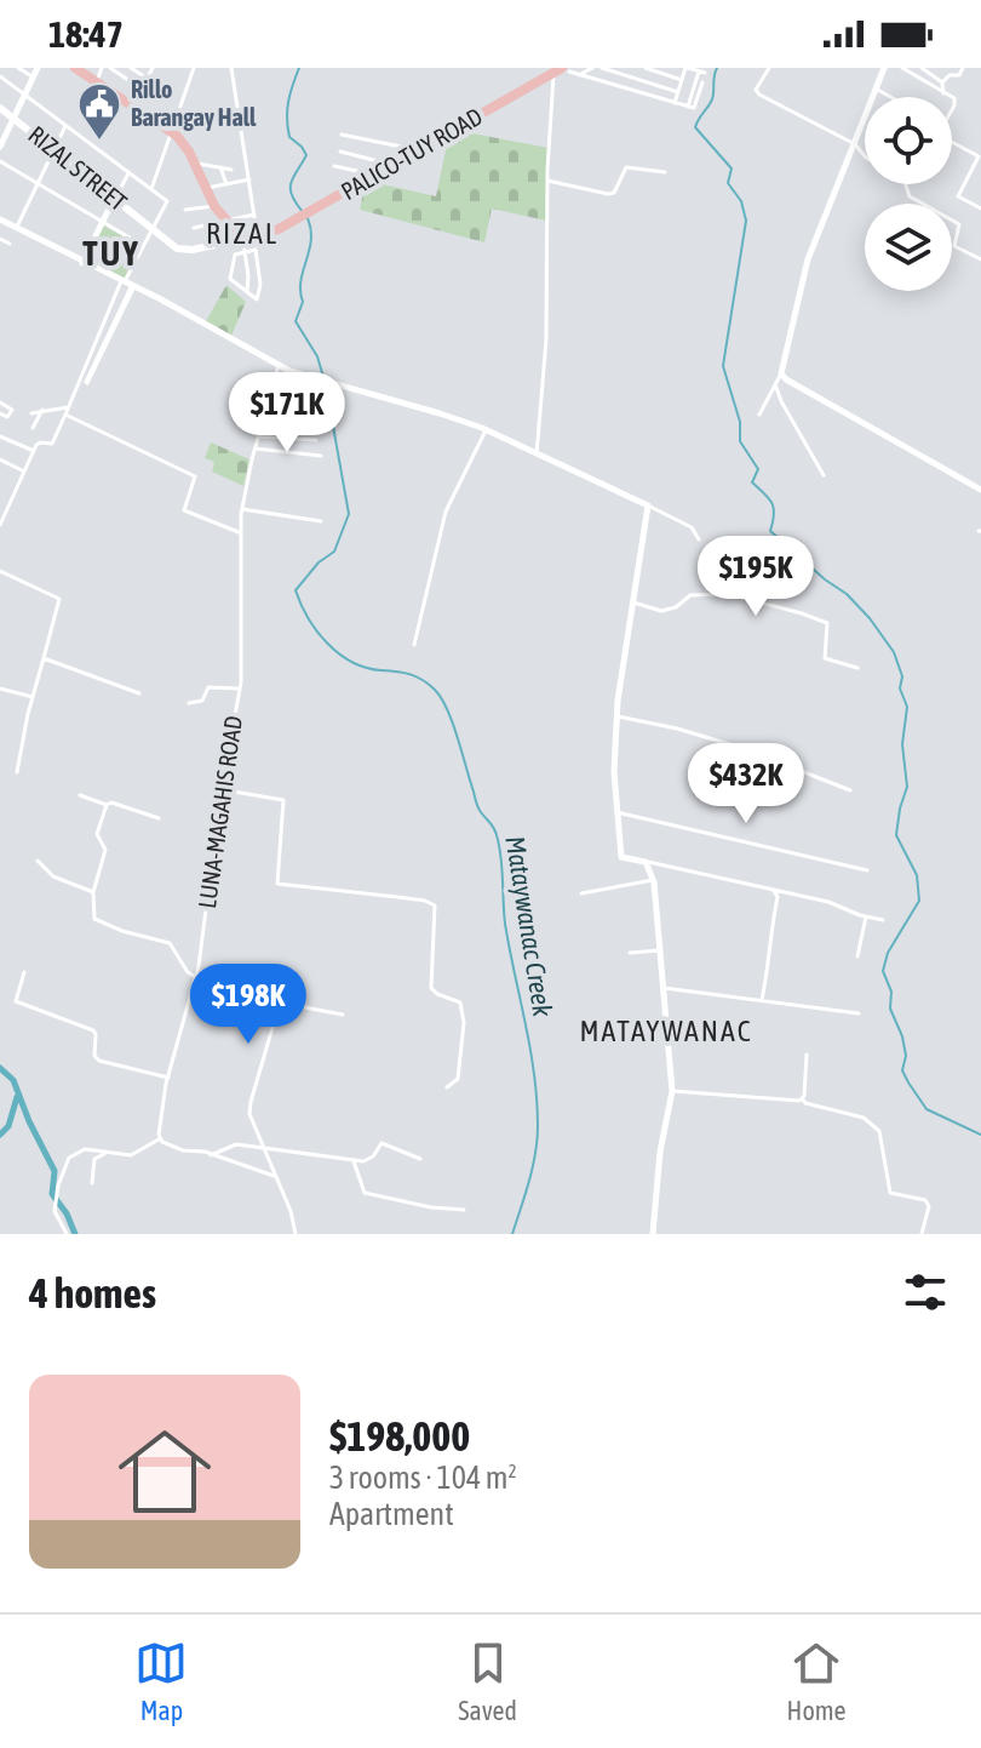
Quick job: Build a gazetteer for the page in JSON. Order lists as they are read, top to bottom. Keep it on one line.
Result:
{"streets":{"main road":["PALICO-TUY ROAD","RIZAL STREET"],"street":["LUNA-MAGAHIS ROAD"]},"crossings":[["PALICO-TUY ROAD","RIZAL STREET"]],"districts":["RIZAL","TUY","MATAYWANAC"],"water":["Mataywanac Creek"],"places":{"public building":["Rillo Barangay Hall"]},"page":{"status":"18:47","price":["$171K","$195K","$432K","$198K"],"heading":"4 homes","list":[{"name":"$198,000","note":"3 rooms · 104 m² · Apartment"}],"tabs":["Map","Saved","Home"]}}
